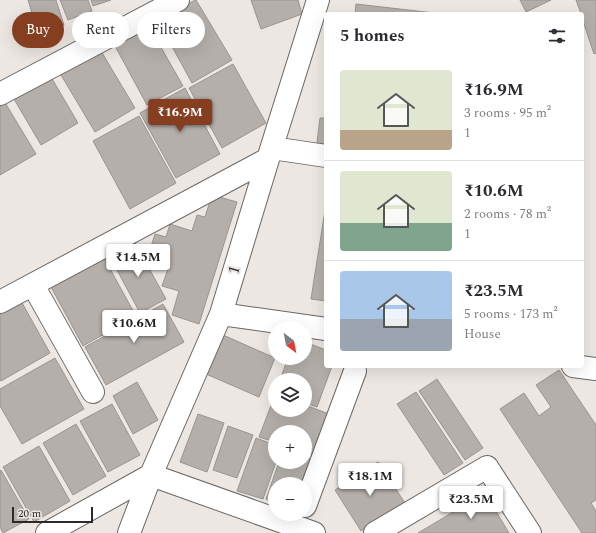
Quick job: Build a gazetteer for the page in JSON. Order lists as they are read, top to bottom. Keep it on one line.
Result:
{"streets":{"street":["1"]},"scale_bar":"20 m","north":"bottom right","page":{"chip":["Buy","Rent","Filters"],"heading":"5 homes","list":[{"name":"₹16.9M","note":"3 rooms · 95 m² · 1"},{"name":"₹10.6M","note":"2 rooms · 78 m² · 1"},{"name":"₹23.5M","note":"5 rooms · 173 m² · House"}],"price":["₹16.9M","₹14.5M","₹10.6M","₹18.1M","₹23.5M"],"map_buttons":["+","−"],"scale":"20 m"}}
